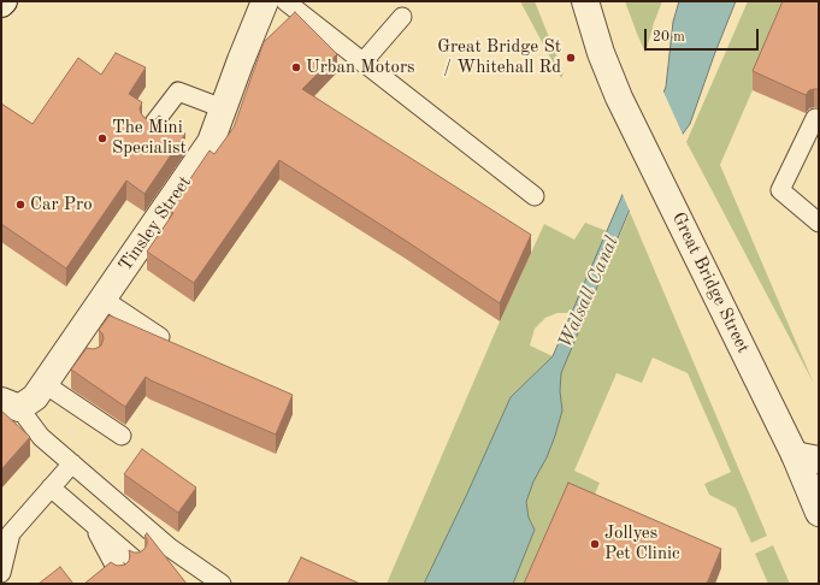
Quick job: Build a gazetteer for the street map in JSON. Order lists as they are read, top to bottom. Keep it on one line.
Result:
{"streets":{"street":["Tinsley Street","Great Bridge Street"]},"water":["Walsall Canal"],"places":["Great Bridge St / Whitehall Rd","Urban Motors","The Mini Specialist","Car Pro","Jollyes Pet Clinic"],"scale_bar":"20 m"}
